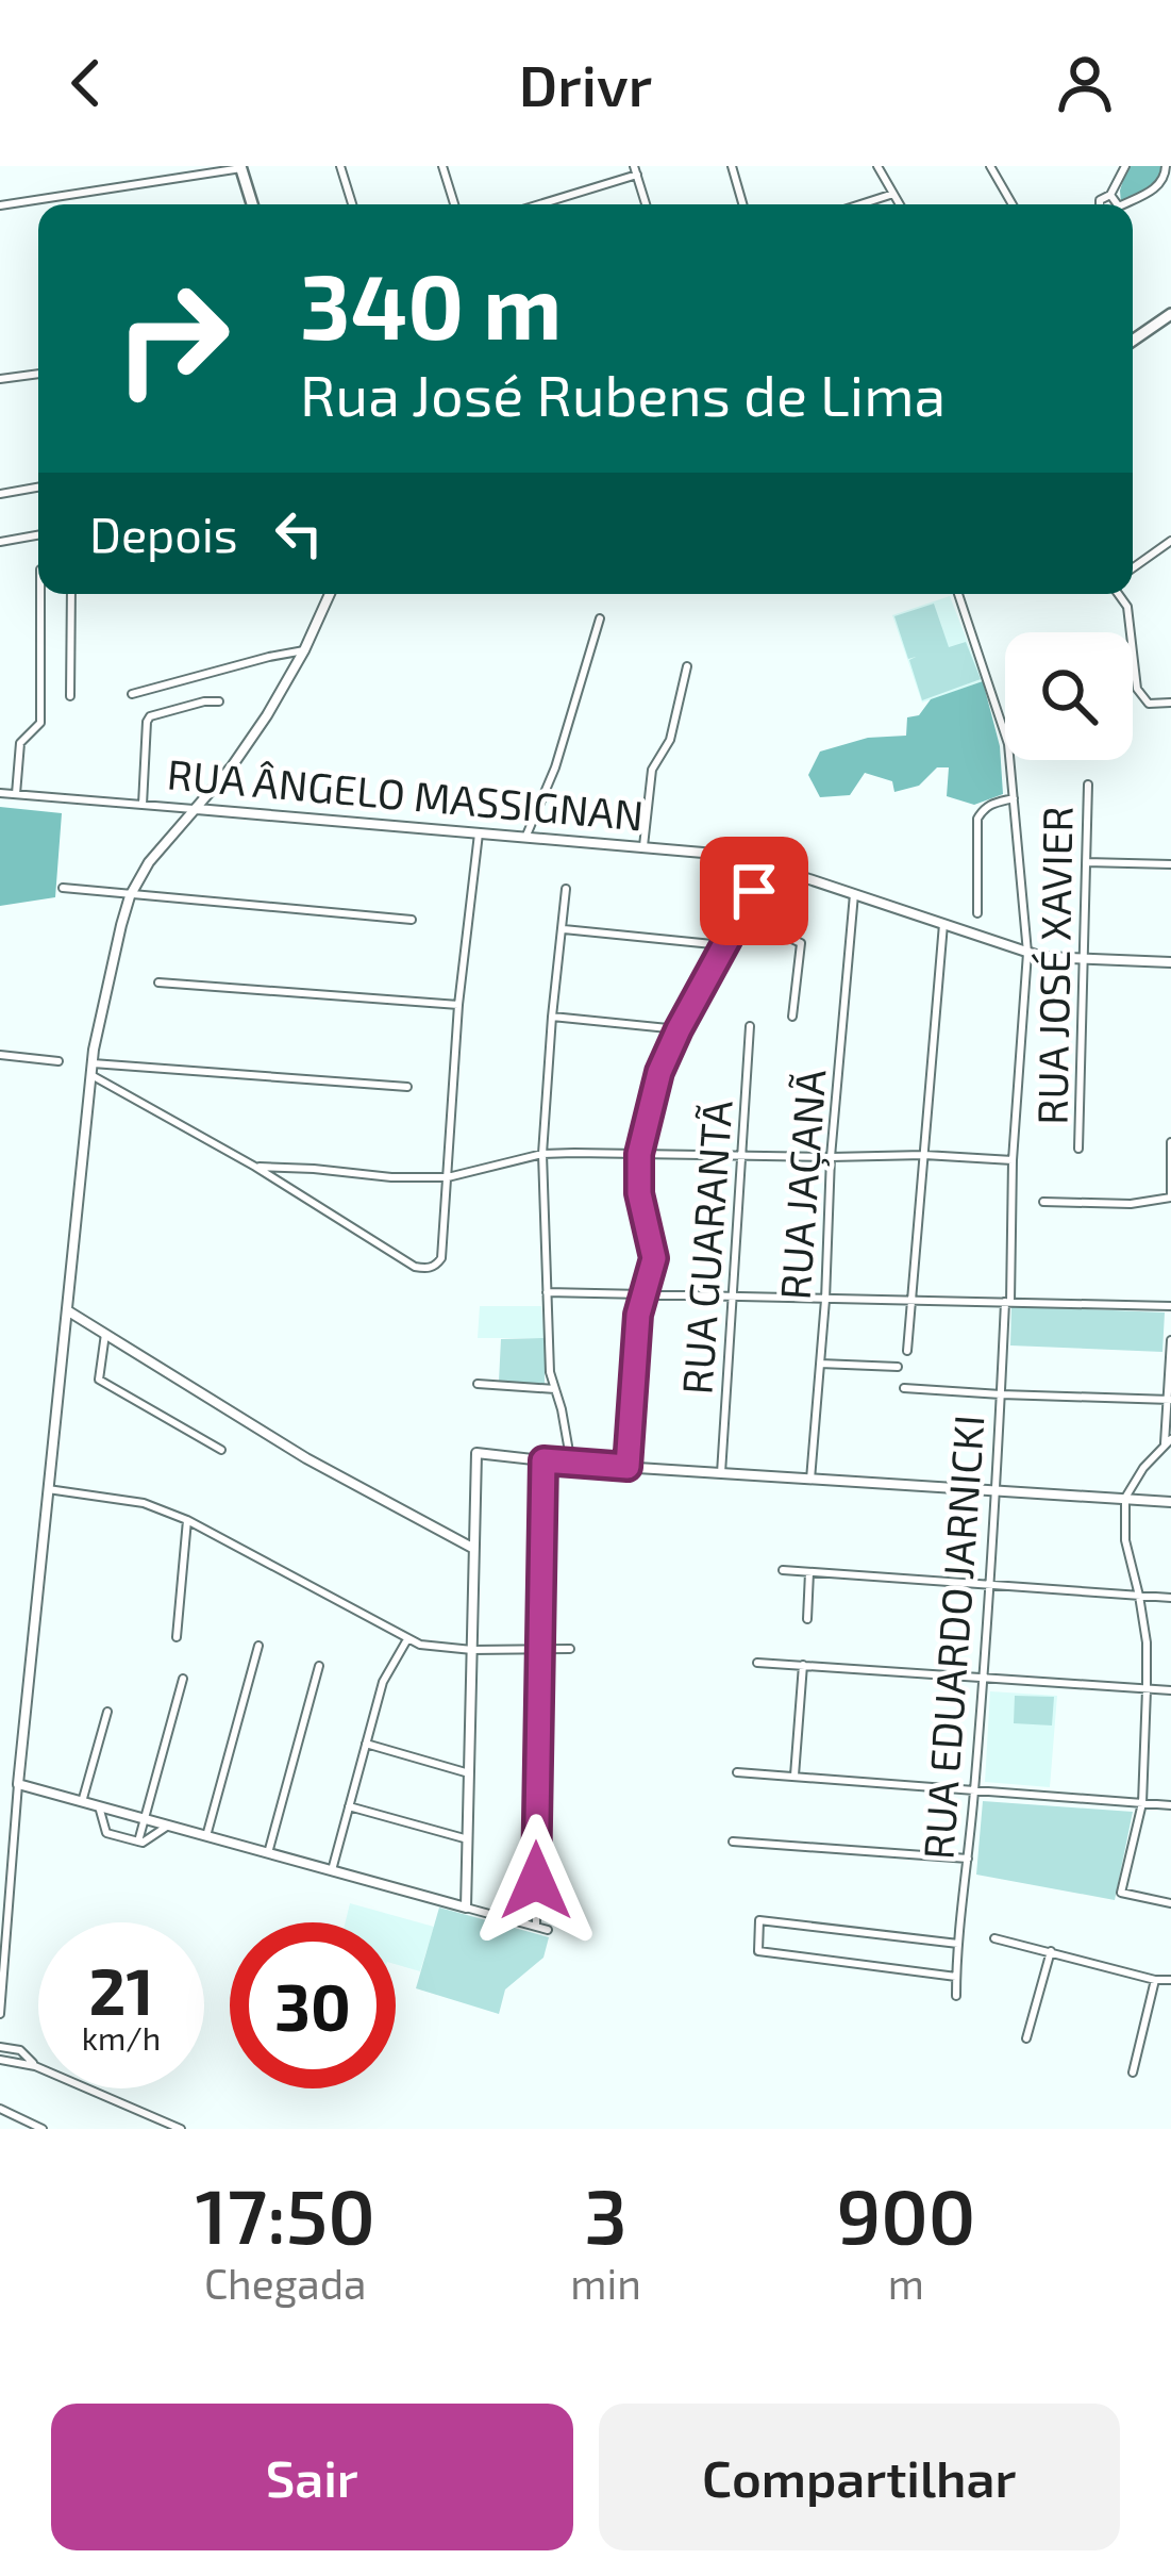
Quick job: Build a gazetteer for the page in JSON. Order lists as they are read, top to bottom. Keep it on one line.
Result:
{"streets":{"street":["RUA ÂNGELO MASSIGNAN","RUA JOSÉ XAVIER","RUA JAÇANÃ","RUA GUARANTÃ","RUA EDUARDO JARNICKI"]},"crossings":[["RUA ÂNGELO MASSIGNAN","RUA JOSÉ XAVIER"],["RUA ÂNGELO MASSIGNAN","RUA JAÇANÃ"],["RUA ÂNGELO MASSIGNAN","RUA EDUARDO JARNICKI"]],"page":{"header":"Drivr","turn":["340 m","Rua José Rubens de Lima"],"then":"Depois","speed":"21 km/h","limit":"30","eta":["17:50","Chegada","3","min","900","m"],"buttons":["Sair","Compartilhar"]}}
